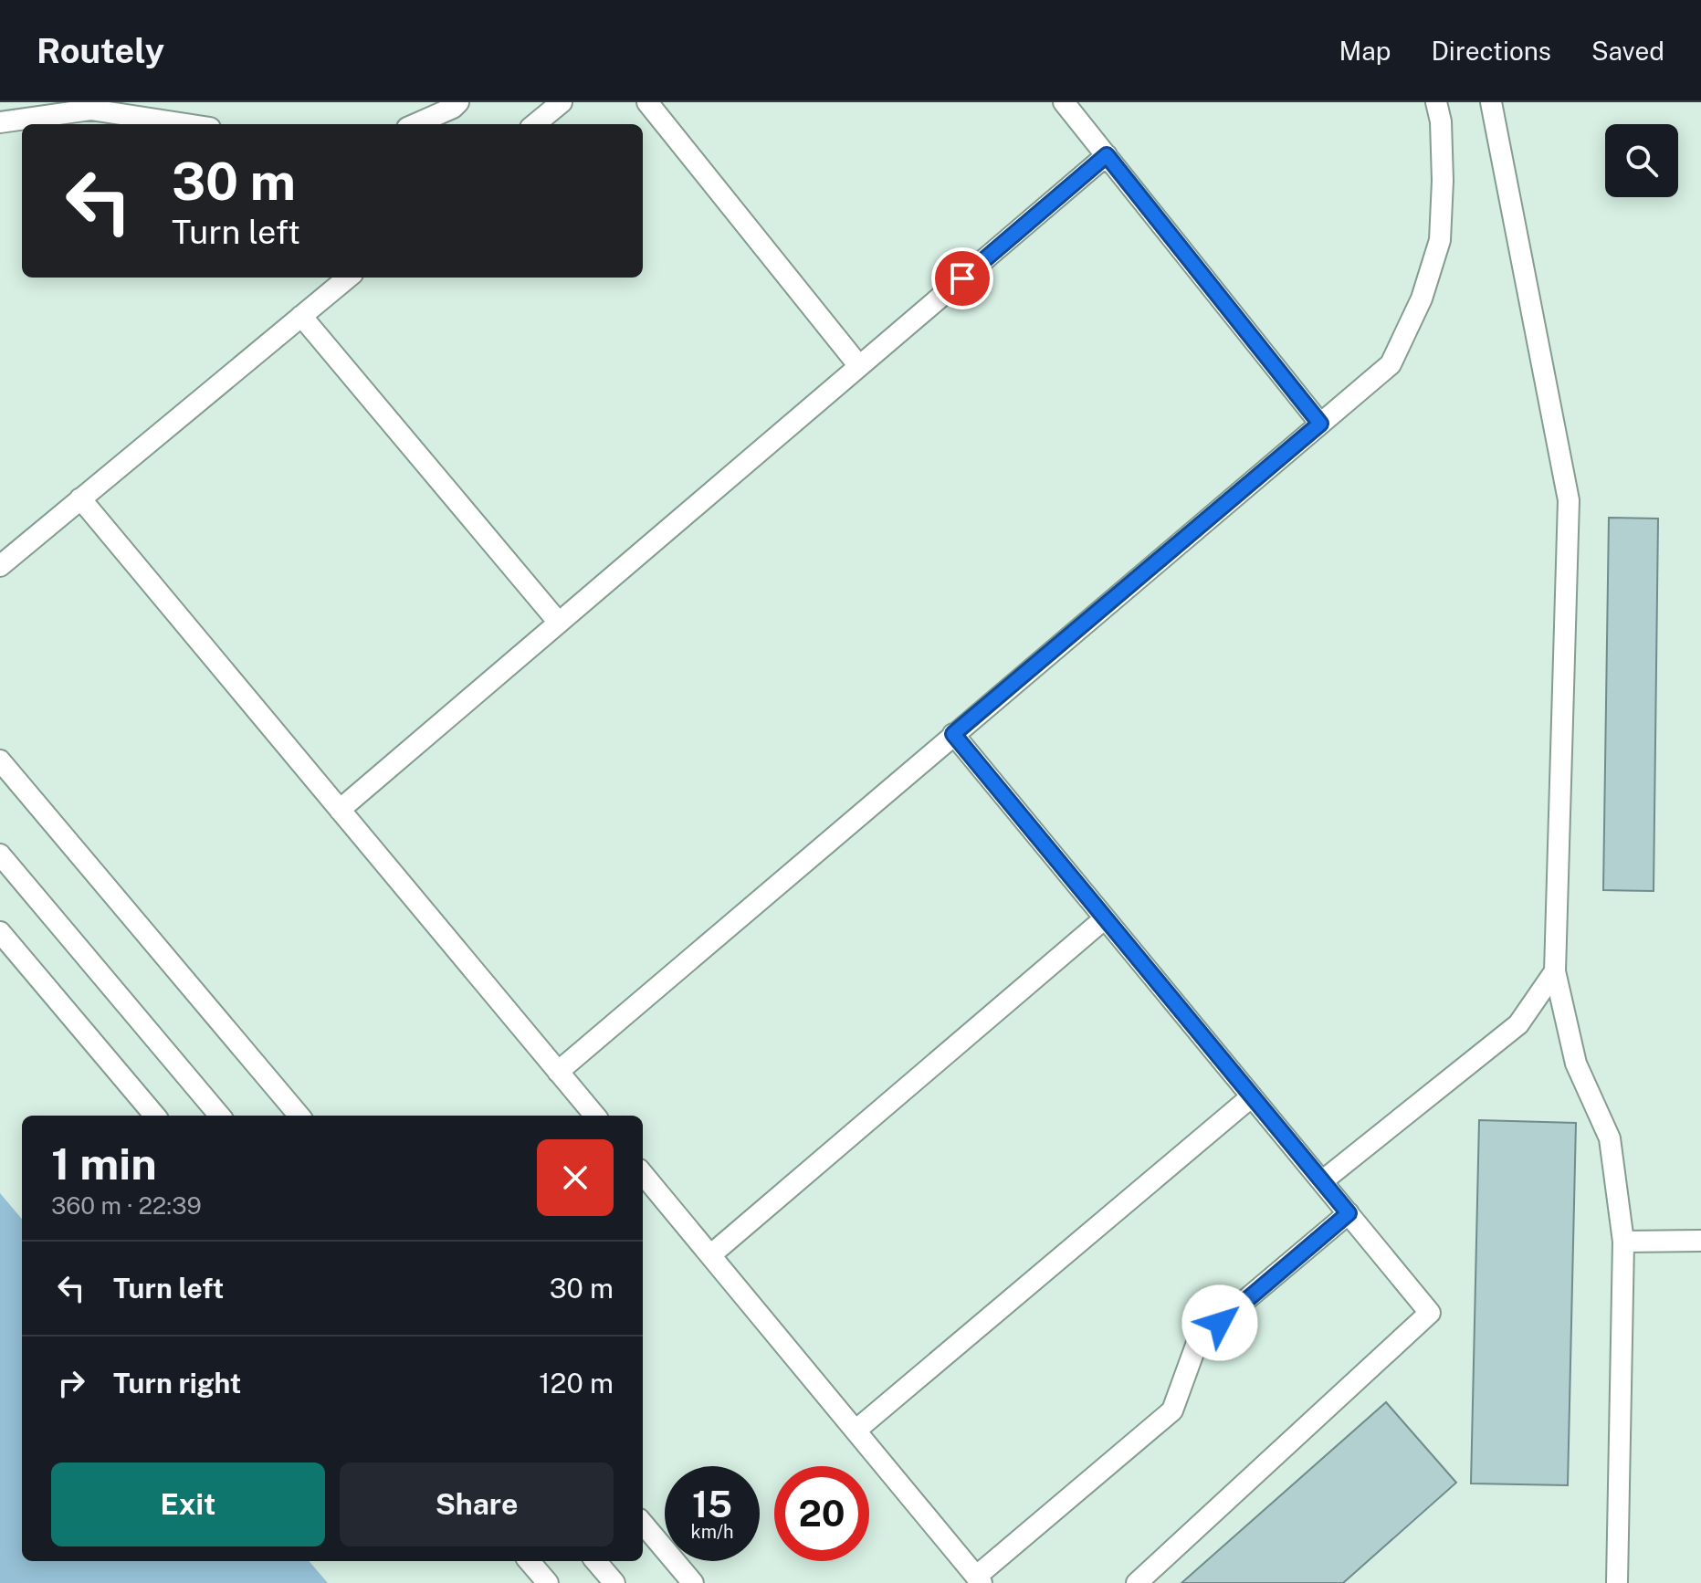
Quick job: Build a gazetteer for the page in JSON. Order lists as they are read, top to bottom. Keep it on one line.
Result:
{"page":{"header":"Routely","nav":["Map","Directions","Saved"],"turn":["30 m","Turn left"],"heading":["1 min","360 m · 22:39"],"list":[{"name":"Turn left","value":"30 m"},{"name":"Turn right","value":"120 m"}],"buttons":["Exit","Share"],"speed":"15 km/h","limit":"20"}}
